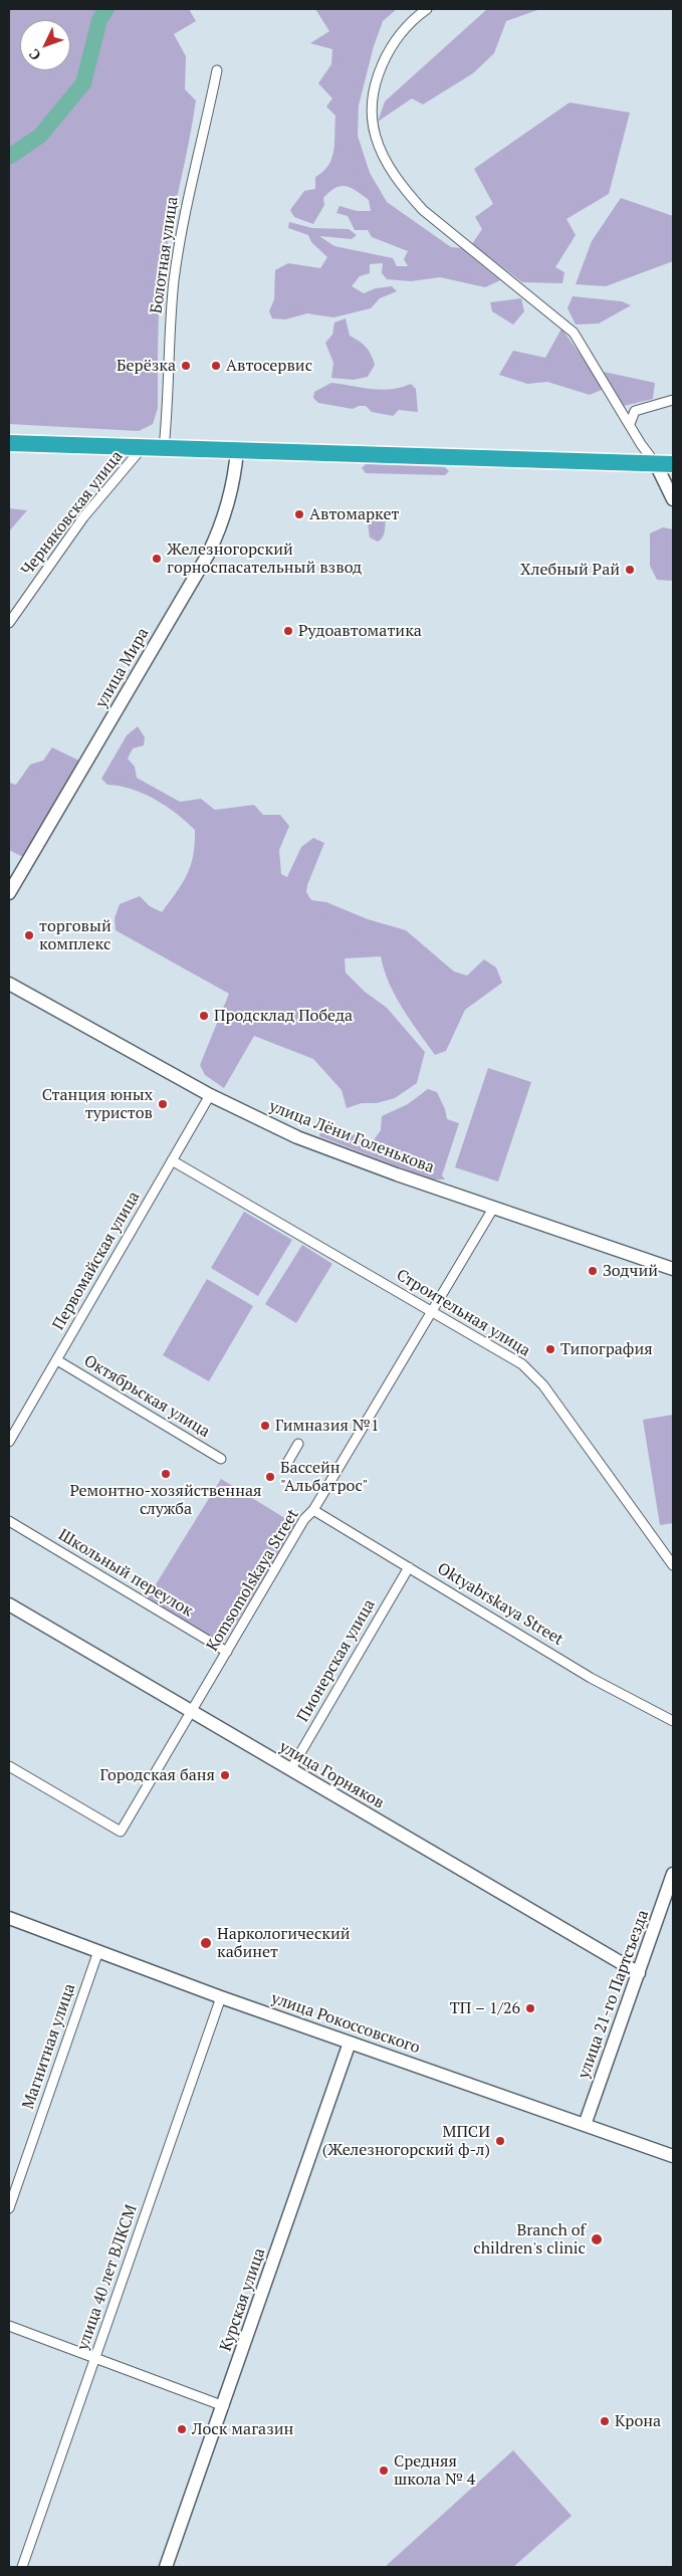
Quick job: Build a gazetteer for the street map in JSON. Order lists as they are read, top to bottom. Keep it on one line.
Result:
{"streets":{"main road":["улица Мира","улица Лёни Голенькова","улица Горняков","улица 21-го Партсъезда","улица Рокоссовского","Курская улица"],"street":["Болотная улица","Черняковская улица","Первомайская улица","Строительная улица","Октябрьская улица","Школьный переулок","Komsomolskaya Street","Oktyabrskaya Street","Пионерская улица","Магнитная улица","улица 40 лет ВЛКСМ"]},"crossings":[["улица Лёни Голенькова","Первомайская улица"],["улица Лёни Голенькова","Komsomolskaya Street"],["Первомайская улица","Строительная улица"],["Первомайская улица","Октябрьская улица"],["Строительная улица","Komsomolskaya Street"],["Школьный переулок","Komsomolskaya Street"],["Komsomolskaya Street","Oktyabrskaya Street"],["Komsomolskaya Street","улица Горняков"],["Oktyabrskaya Street","Пионерская улица"],["Пионерская улица","улица Горняков"],["улица Горняков","улица 21-го Партсъезда"],["улица 21-го Партсъезда","улица Рокоссовского"],["улица Рокоссовского","Магнитная улица"],["улица Рокоссовского","улица 40 лет ВЛКСМ"],["улица Рокоссовского","Курская улица"]],"places":["Берёзка","Автосервис","Автомаркет","Железногорский горноспасательный взвод","Хлебный Рай","Рудоавтоматика","торговый комплекс","Продсклад Победа","Станция юных туристов","Зодчий","Типография","Гимназия №1","Ремонтно-хозяйственная служба","Бассейн \"Альбатрос\"","Городская баня","Наркологический кабинет","ТП – 1/26","МПСИ (Железногорский ф-л)","Branch of children's clinic","Крона","Лоск магазин","Средняя школа № 4"],"north":"bottom left"}
